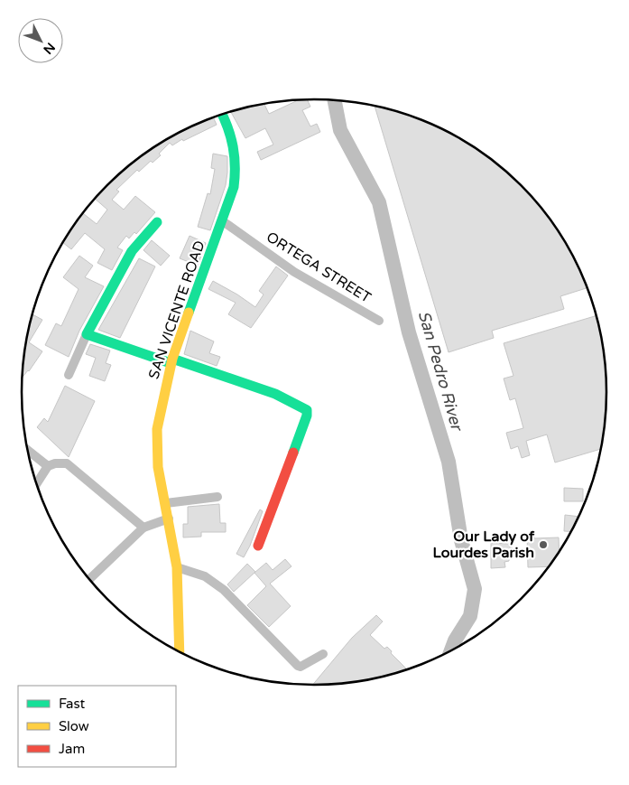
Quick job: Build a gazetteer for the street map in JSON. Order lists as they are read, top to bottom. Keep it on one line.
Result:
{"streets":{"main road":["SAN VICENTE ROAD"],"street":["ORTEGA STREET"]},"crossings":[["ORTEGA STREET","SAN VICENTE ROAD"]],"water":["San Pedro River"],"places":["Our Lady of Lourdes Parish"],"legend":["Fast","Slow","Jam"],"north":"bottom right"}
